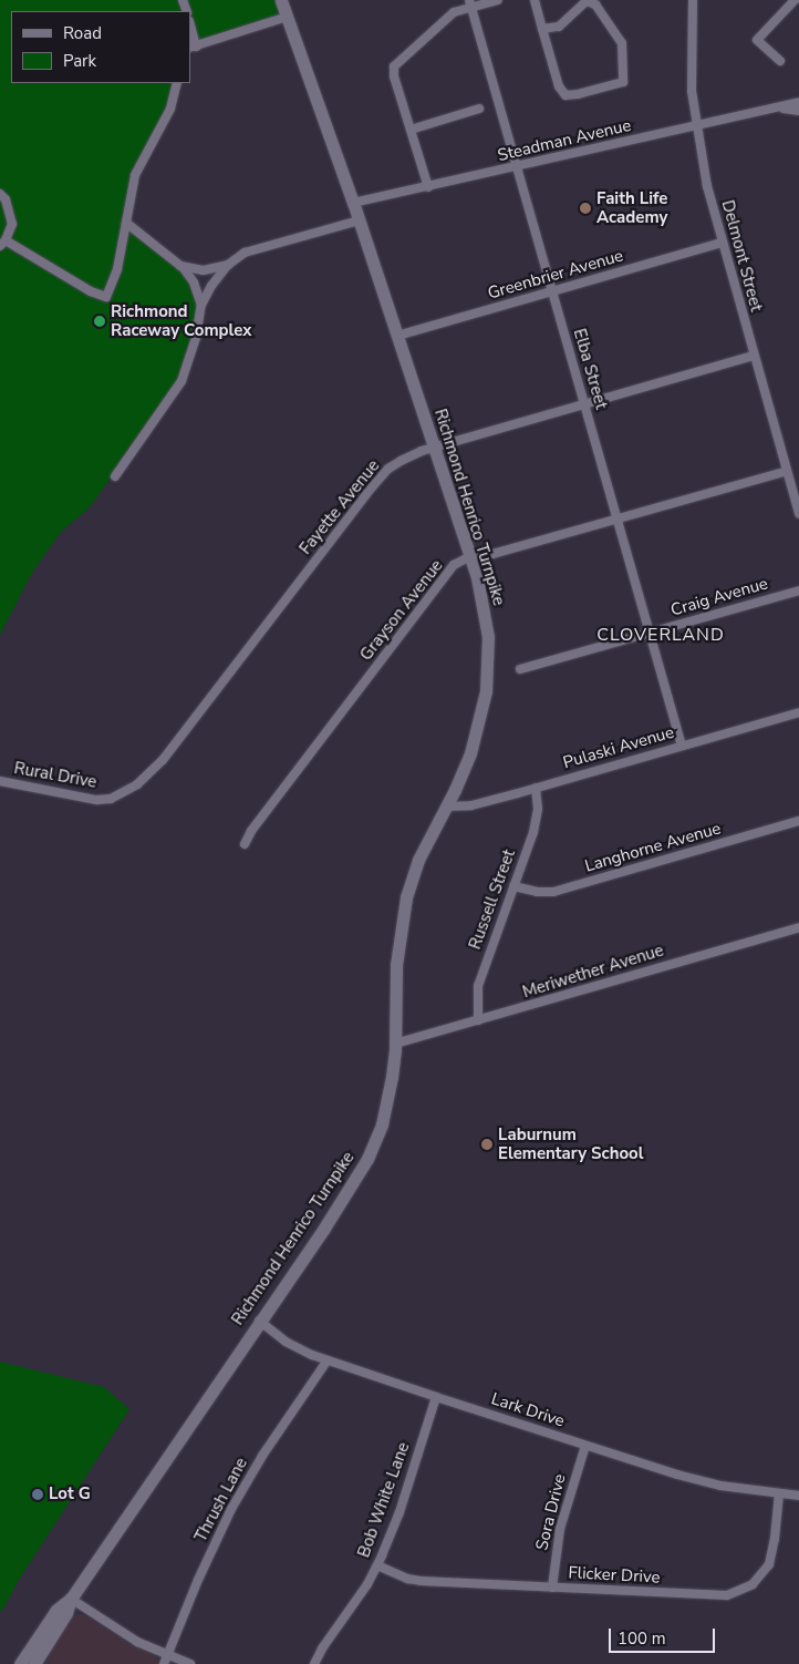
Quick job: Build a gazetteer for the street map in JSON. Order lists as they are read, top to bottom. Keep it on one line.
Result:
{"streets":{"main road":["Richmond Henrico Turnpike"],"street":["Steadman Avenue","Delmont Street","Greenbrier Avenue","Elba Street","Fayette Avenue","Craig Avenue","Grayson Avenue","Pulaski Avenue","Rural Drive","Langhorne Avenue","Russell Street","Meriwether Avenue","Lark Drive","Thrush Lane","Bob White Lane","Sora Drive","Flicker Drive"]},"crossings":[["Steadman Avenue","Delmont Street"],["Steadman Avenue","Elba Street"],["Steadman Avenue","Richmond Henrico Turnpike"],["Delmont Street","Greenbrier Avenue"],["Delmont Street","Fayette Avenue"],["Delmont Street","Grayson Avenue"],["Greenbrier Avenue","Elba Street"],["Greenbrier Avenue","Richmond Henrico Turnpike"],["Elba Street","Fayette Avenue"],["Elba Street","Craig Avenue"],["Elba Street","Grayson Avenue"],["Elba Street","Pulaski Avenue"],["Fayette Avenue","Richmond Henrico Turnpike"],["Fayette Avenue","Rural Drive"],["Richmond Henrico Turnpike","Grayson Avenue"],["Richmond Henrico Turnpike","Pulaski Avenue"],["Richmond Henrico Turnpike","Meriwether Avenue"],["Richmond Henrico Turnpike","Lark Drive"],["Pulaski Avenue","Russell Street"],["Langhorne Avenue","Russell Street"],["Russell Street","Meriwether Avenue"],["Lark Drive","Thrush Lane"],["Lark Drive","Bob White Lane"],["Lark Drive","Sora Drive"],["Lark Drive","Flicker Drive"],["Bob White Lane","Flicker Drive"],["Sora Drive","Flicker Drive"]],"districts":["CLOVERLAND"],"places":["Faith Life Academy","Richmond Raceway Complex","Laburnum Elementary School","Lot G"],"legend":["Road","Park"],"scale_bar":"100 m"}
